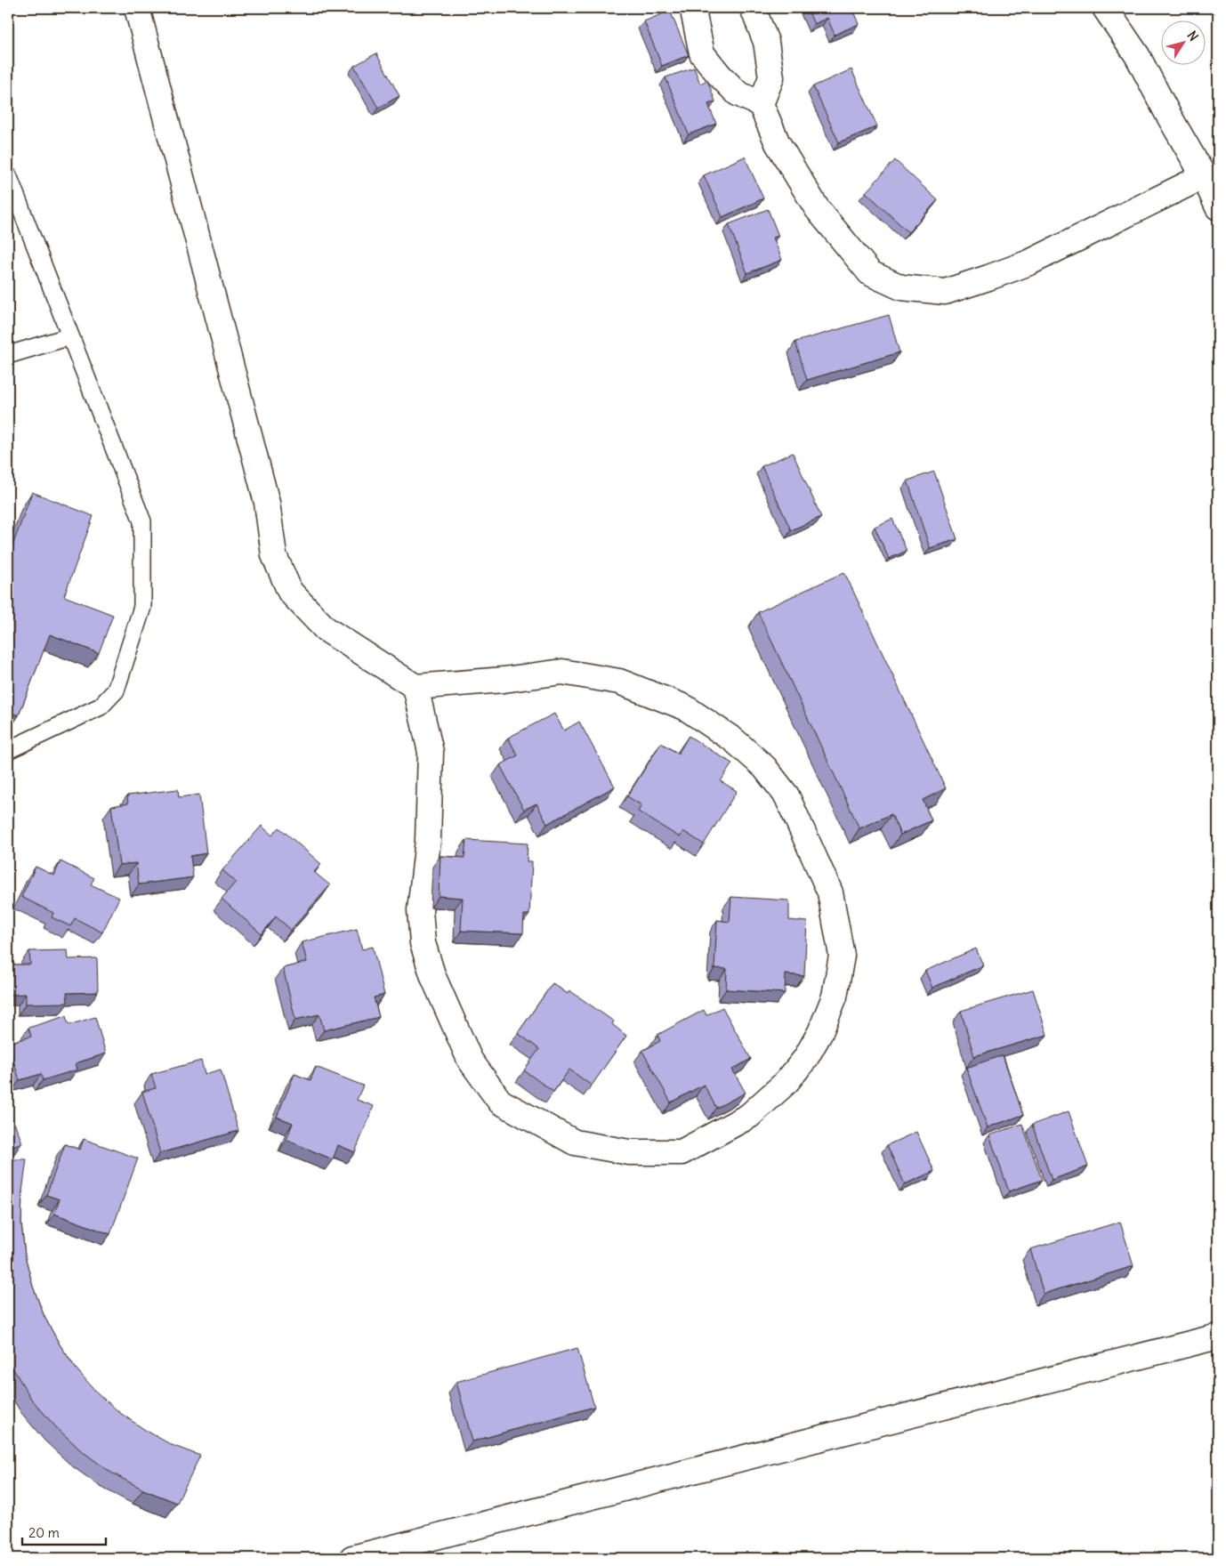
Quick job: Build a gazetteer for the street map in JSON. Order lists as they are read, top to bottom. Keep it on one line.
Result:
{"scale_bar":"20 m","north":"top right"}
